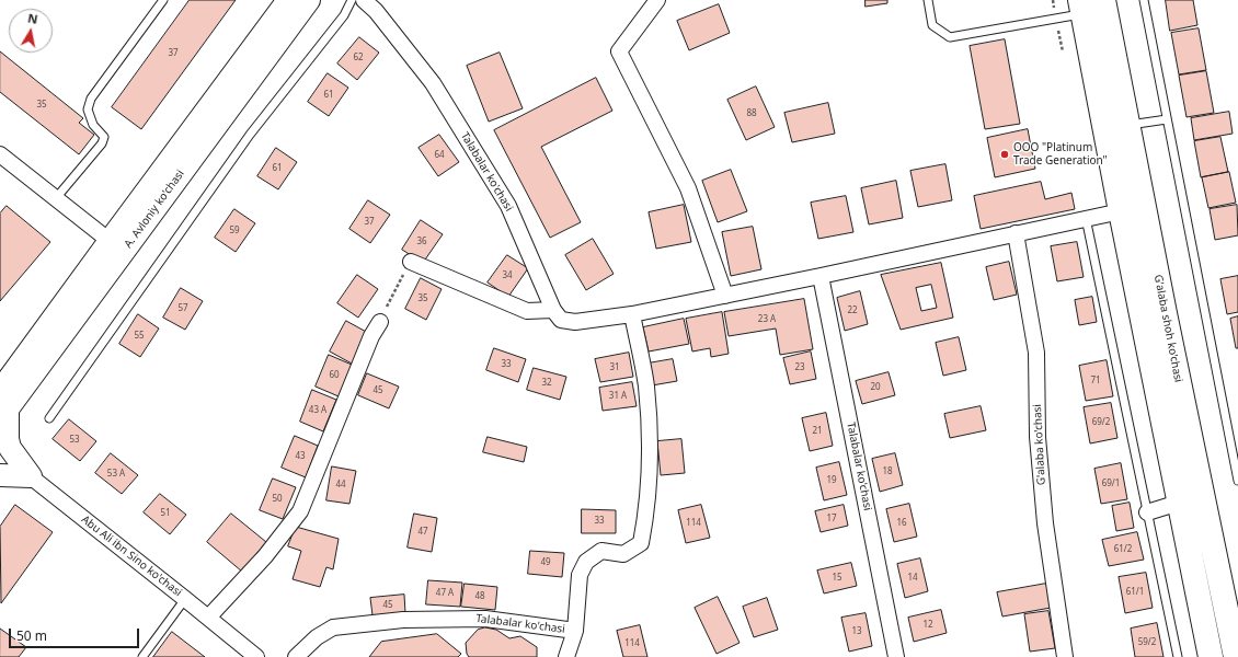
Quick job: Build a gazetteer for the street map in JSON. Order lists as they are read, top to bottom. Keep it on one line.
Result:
{"streets":{"main road":["A. Avloniy ko'chasi","G'alaba shoh ko'chasi"],"street":["Talabalar ko'chasi","G'alaba ko'chasi","Abu Ali ibn Sino ko'chasi"]},"places":["OOO \"Platinum Trade Generation\""],"house_numbers":["37","62","61","35","88","64","61","37","59","36","34","35","57","22","23 А","55","33","31","23","60","71","32","20","45","31 А","43 А","69/2","21","53","43","18","53 А","19","69/1","44","50","51","17","33","114","16","47","61/2","49","15","14","61/1","47 А","48","45","12","13","59/2","114"],"scale_bar":"50 m","north":"top"}
